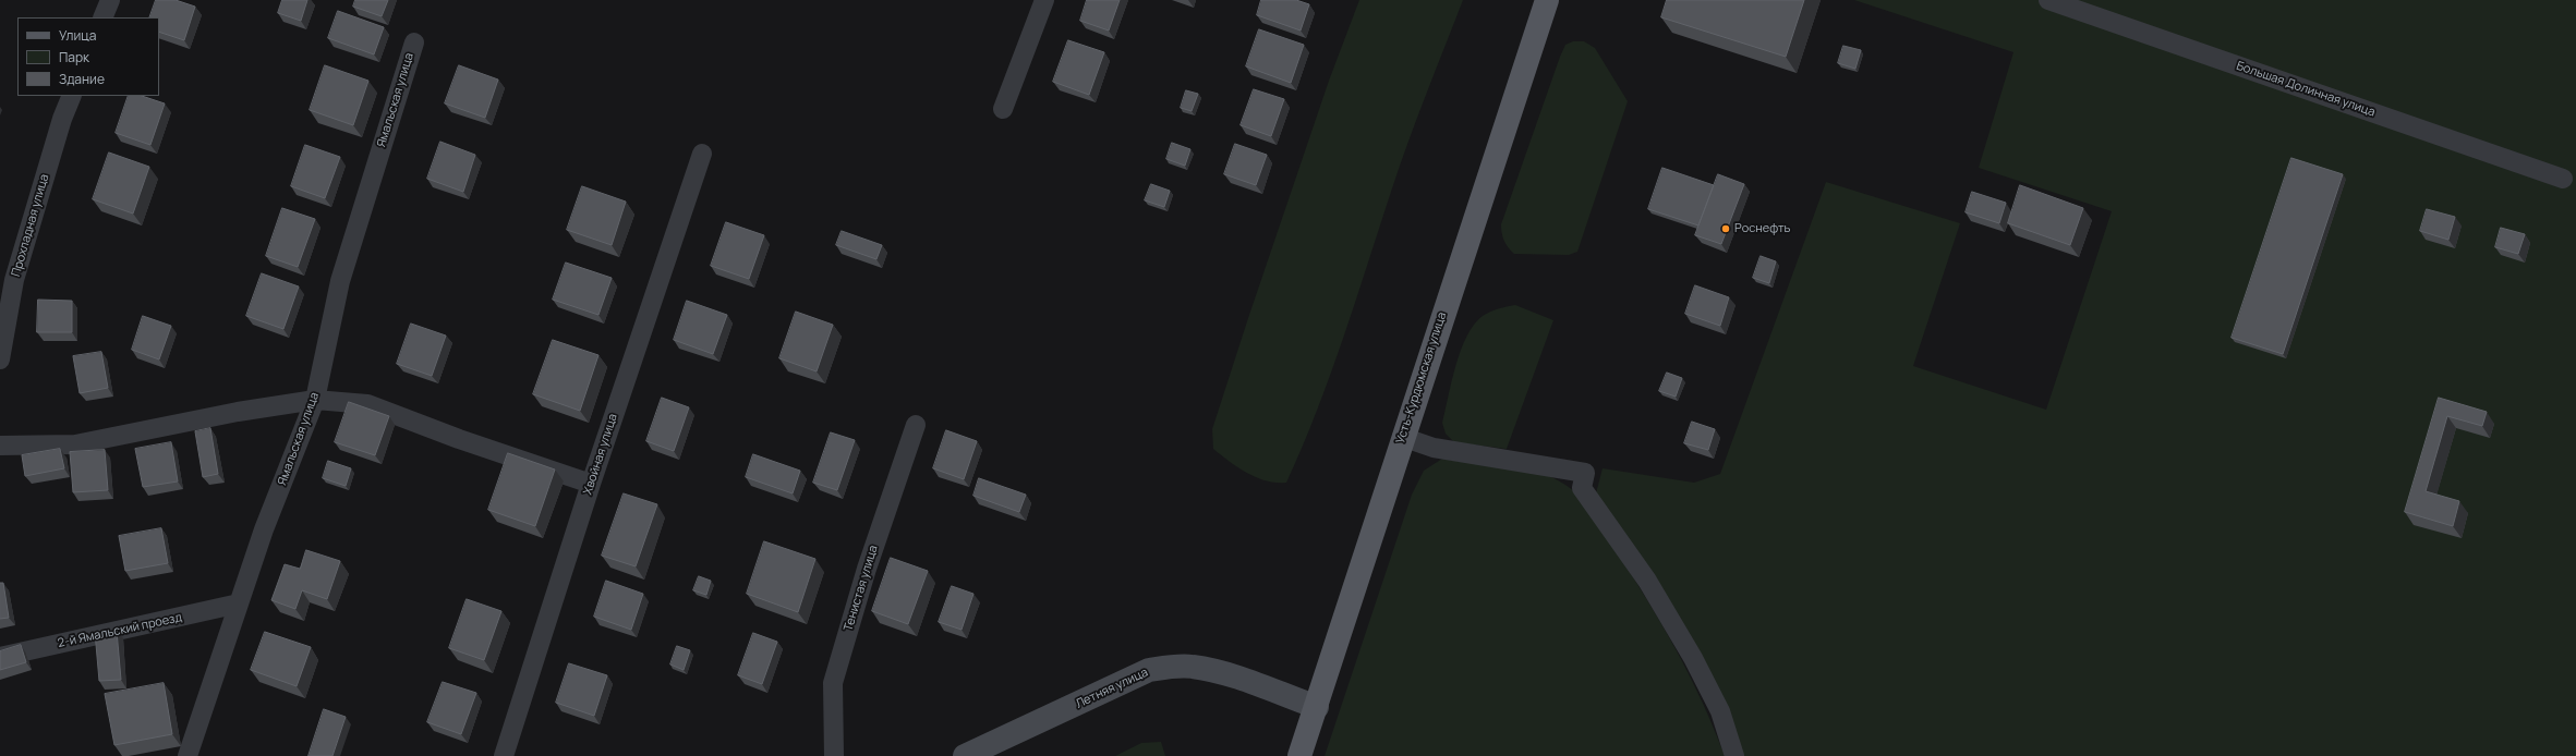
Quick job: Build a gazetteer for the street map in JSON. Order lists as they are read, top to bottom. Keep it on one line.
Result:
{"streets":{"main road":["Усть-Курдюмская улица"],"street":["Большая Долинная улица","Ямальская улица","Прохладная улица","Хвойная улица","Тенистая улица","2-й Ямальский проезд","Летняя улица"]},"crossings":[["Ямальская улица","2-й Ямальский проезд"],["Усть-Курдюмская улица","Летняя улица"]],"places":["Роснефть"],"legend":["Улица","Парк","Здание"]}
